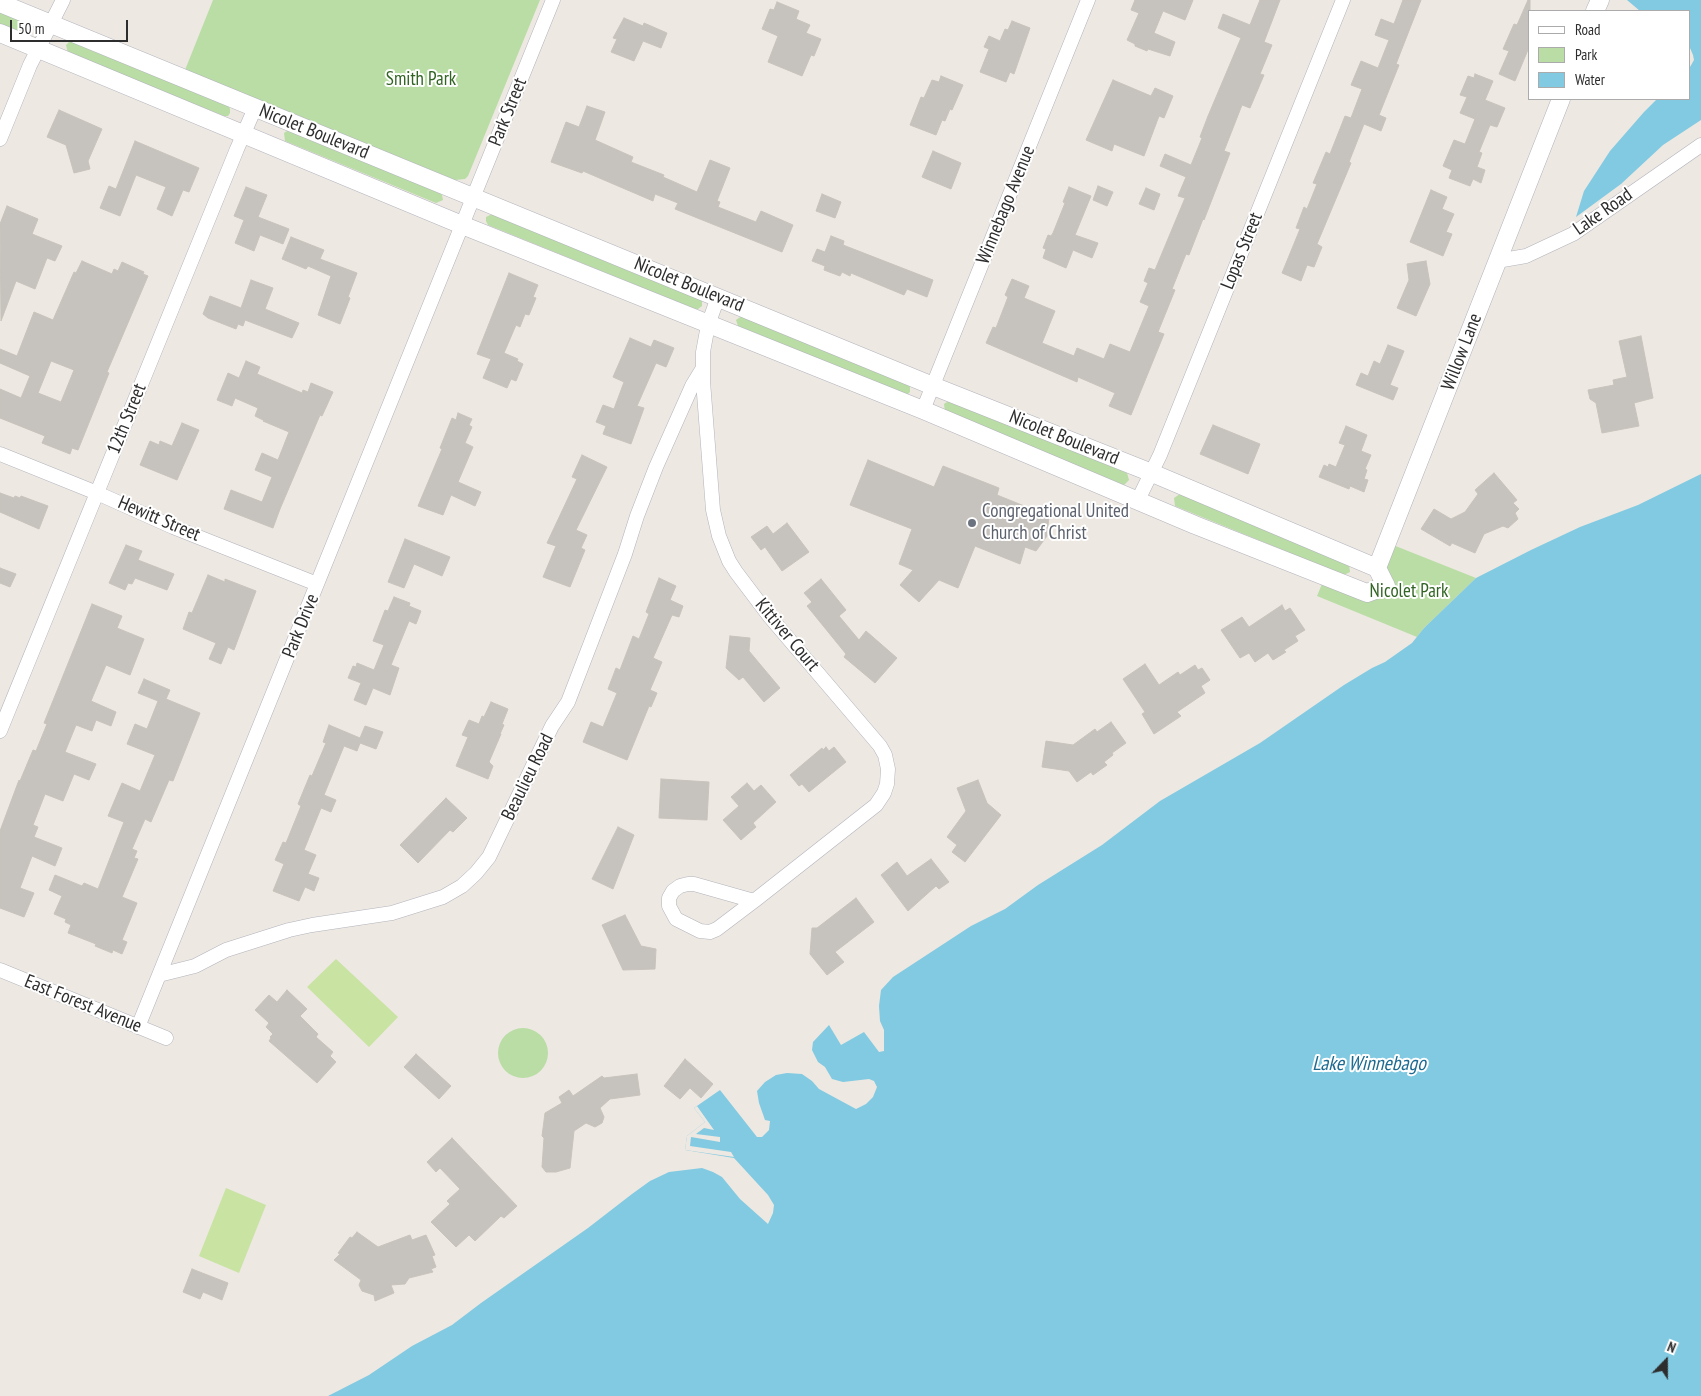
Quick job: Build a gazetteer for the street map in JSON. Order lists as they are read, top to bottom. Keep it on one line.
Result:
{"streets":{"street":["Park Street","Nicolet Boulevard","Winnebago Avenue","Lake Road","Lopas Street","Willow Lane","12th Street","Hewitt Street","Park Drive","Kittiver Court","Beaulieu Road","East Forest Avenue"]},"crossings":[["Park Street","Nicolet Boulevard"],["Park Street","Park Drive"],["Nicolet Boulevard","Winnebago Avenue"],["Nicolet Boulevard","Lopas Street"],["Nicolet Boulevard","Willow Lane"],["Nicolet Boulevard","12th Street"],["Nicolet Boulevard","Park Drive"],["Nicolet Boulevard","Kittiver Court"],["Lake Road","Willow Lane"],["12th Street","Hewitt Street"],["Hewitt Street","Park Drive"],["Park Drive","Beaulieu Road"],["Park Drive","East Forest Avenue"],["Kittiver Court","Beaulieu Road"]],"water":["Lake Winnebago"],"parks":["Smith Park","Nicolet Park"],"places":["Congregational United Church of Christ"],"legend":["Road","Park","Water"],"scale_bar":"50 m","north":"top"}
